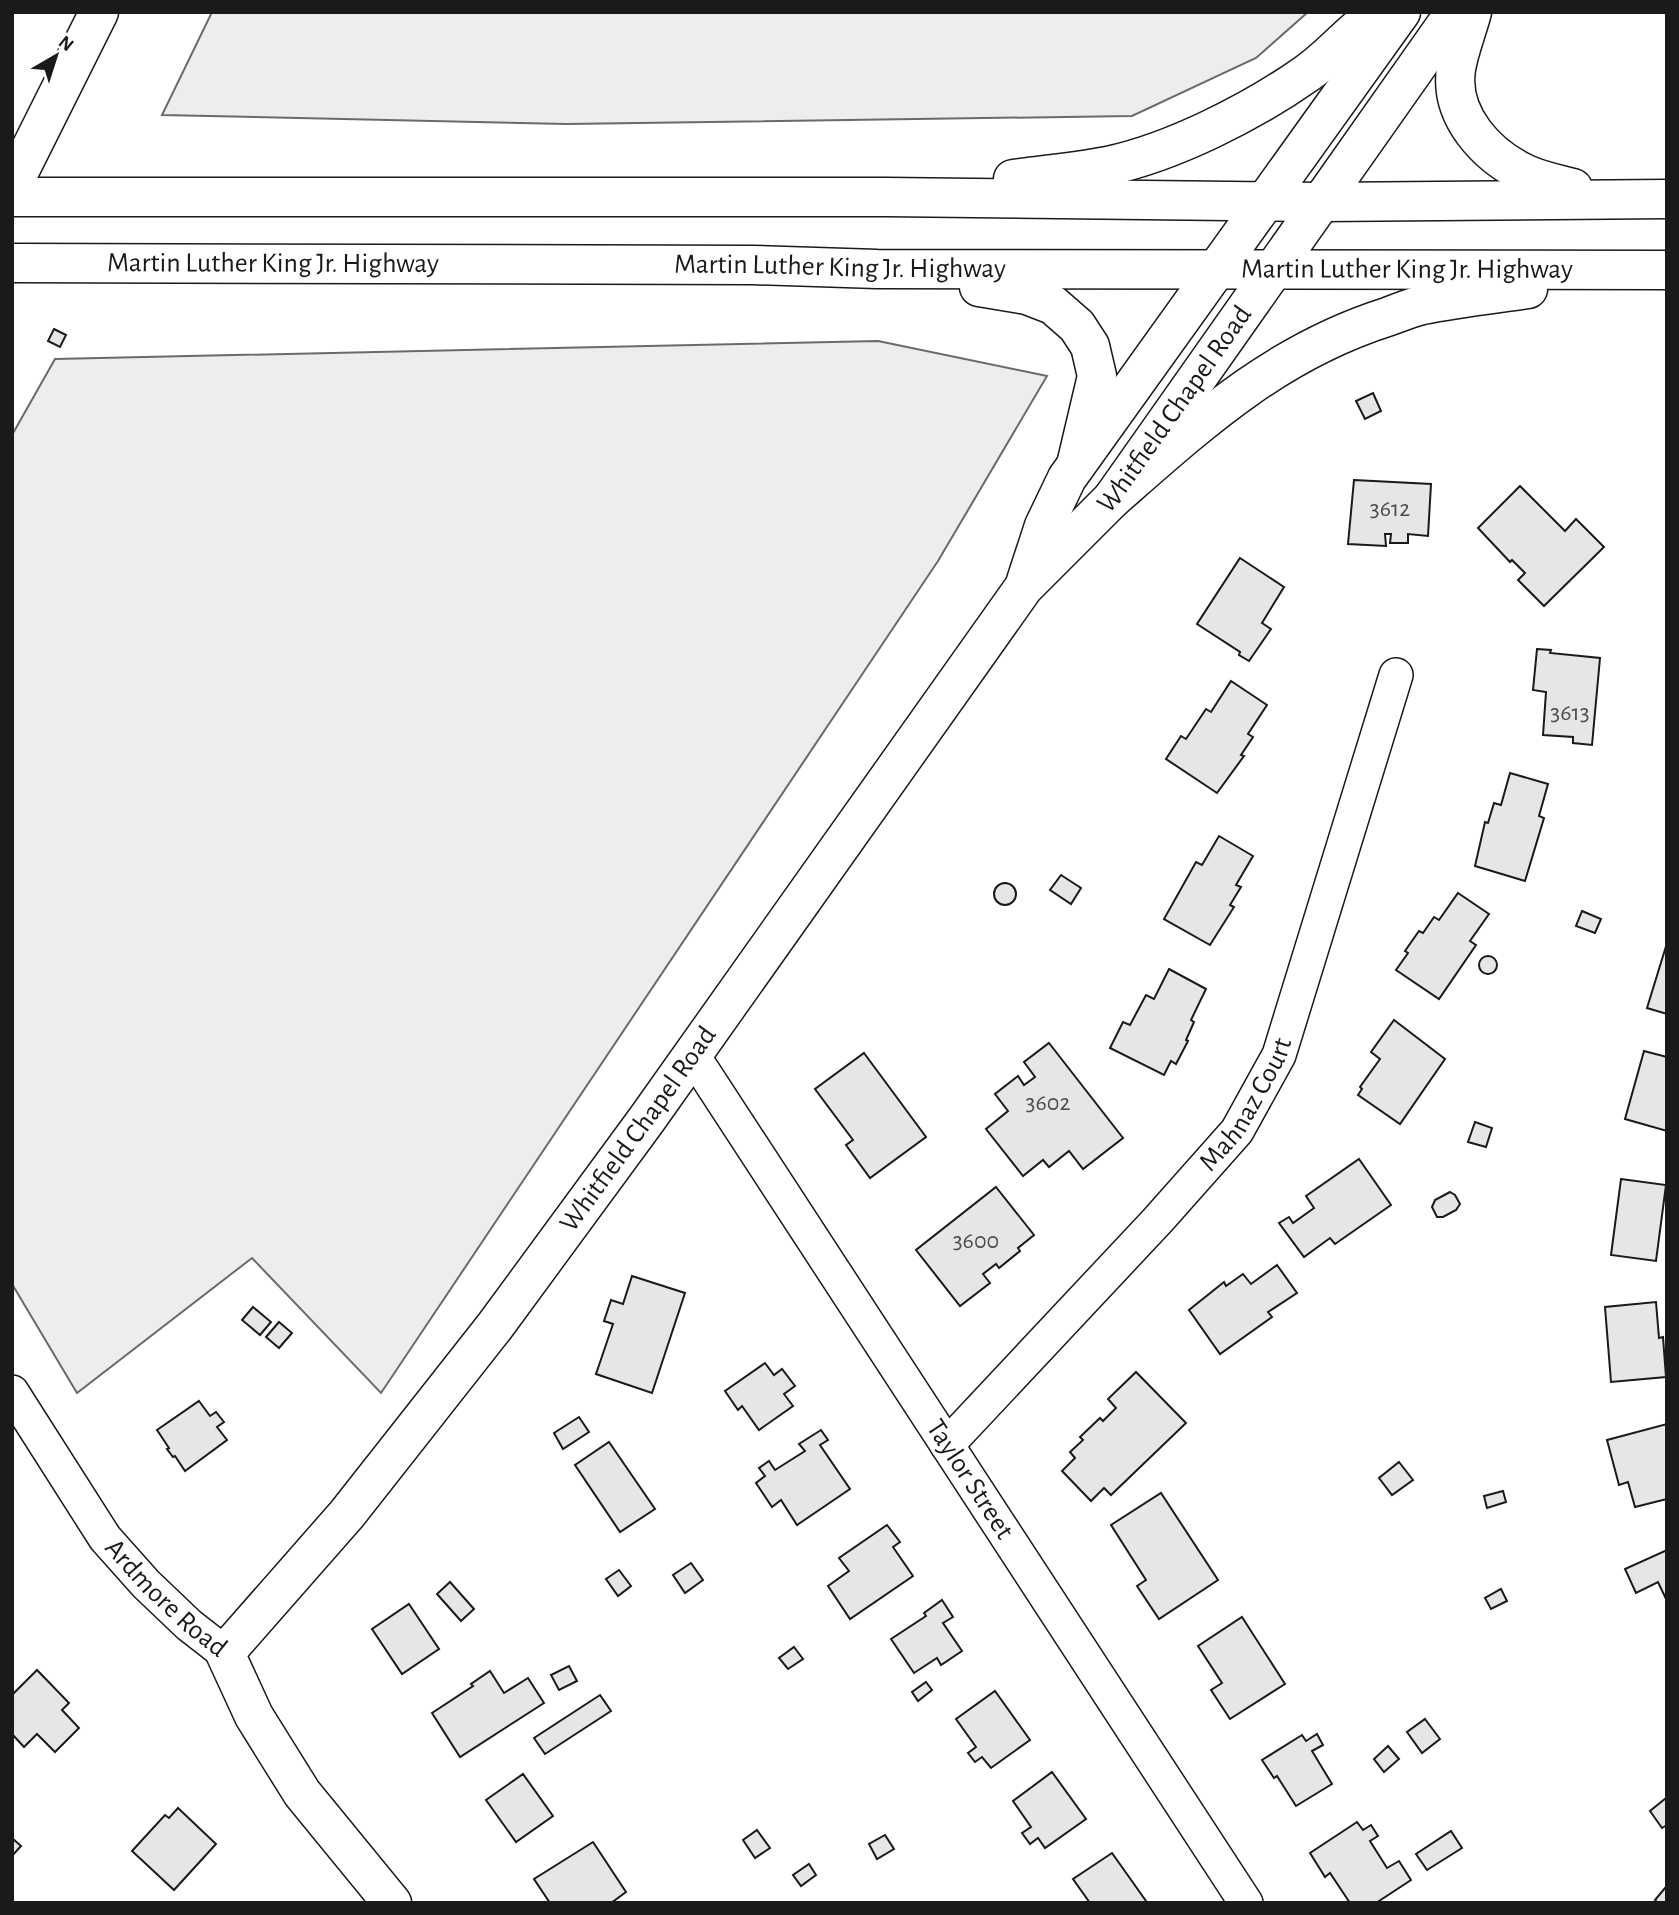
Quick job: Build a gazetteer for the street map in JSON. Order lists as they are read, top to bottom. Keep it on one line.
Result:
{"streets":{"main road":["Martin Luther King Jr. Highway","Whitfield Chapel Road","Ardmore Road"],"street":["Mahnaz Court","Taylor Street"]},"crossings":[["Martin Luther King Jr. Highway","Whitfield Chapel Road"],["Whitfield Chapel Road","Taylor Street"],["Whitfield Chapel Road","Ardmore Road"],["Mahnaz Court","Taylor Street"]],"house_numbers":["3612","3613","3602","3600"],"north":"top right"}
